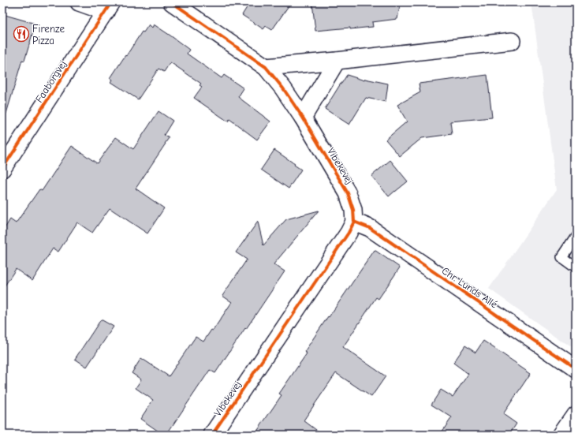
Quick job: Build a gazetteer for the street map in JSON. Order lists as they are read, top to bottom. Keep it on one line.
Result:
{"streets":{"street":["Faaborgvej","Vibekevej","Chr. Lunds Allé"]},"crossings":[["Vibekevej","Chr. Lunds Allé"]],"places":{"restaurant":["Firenze Pizza"]}}
